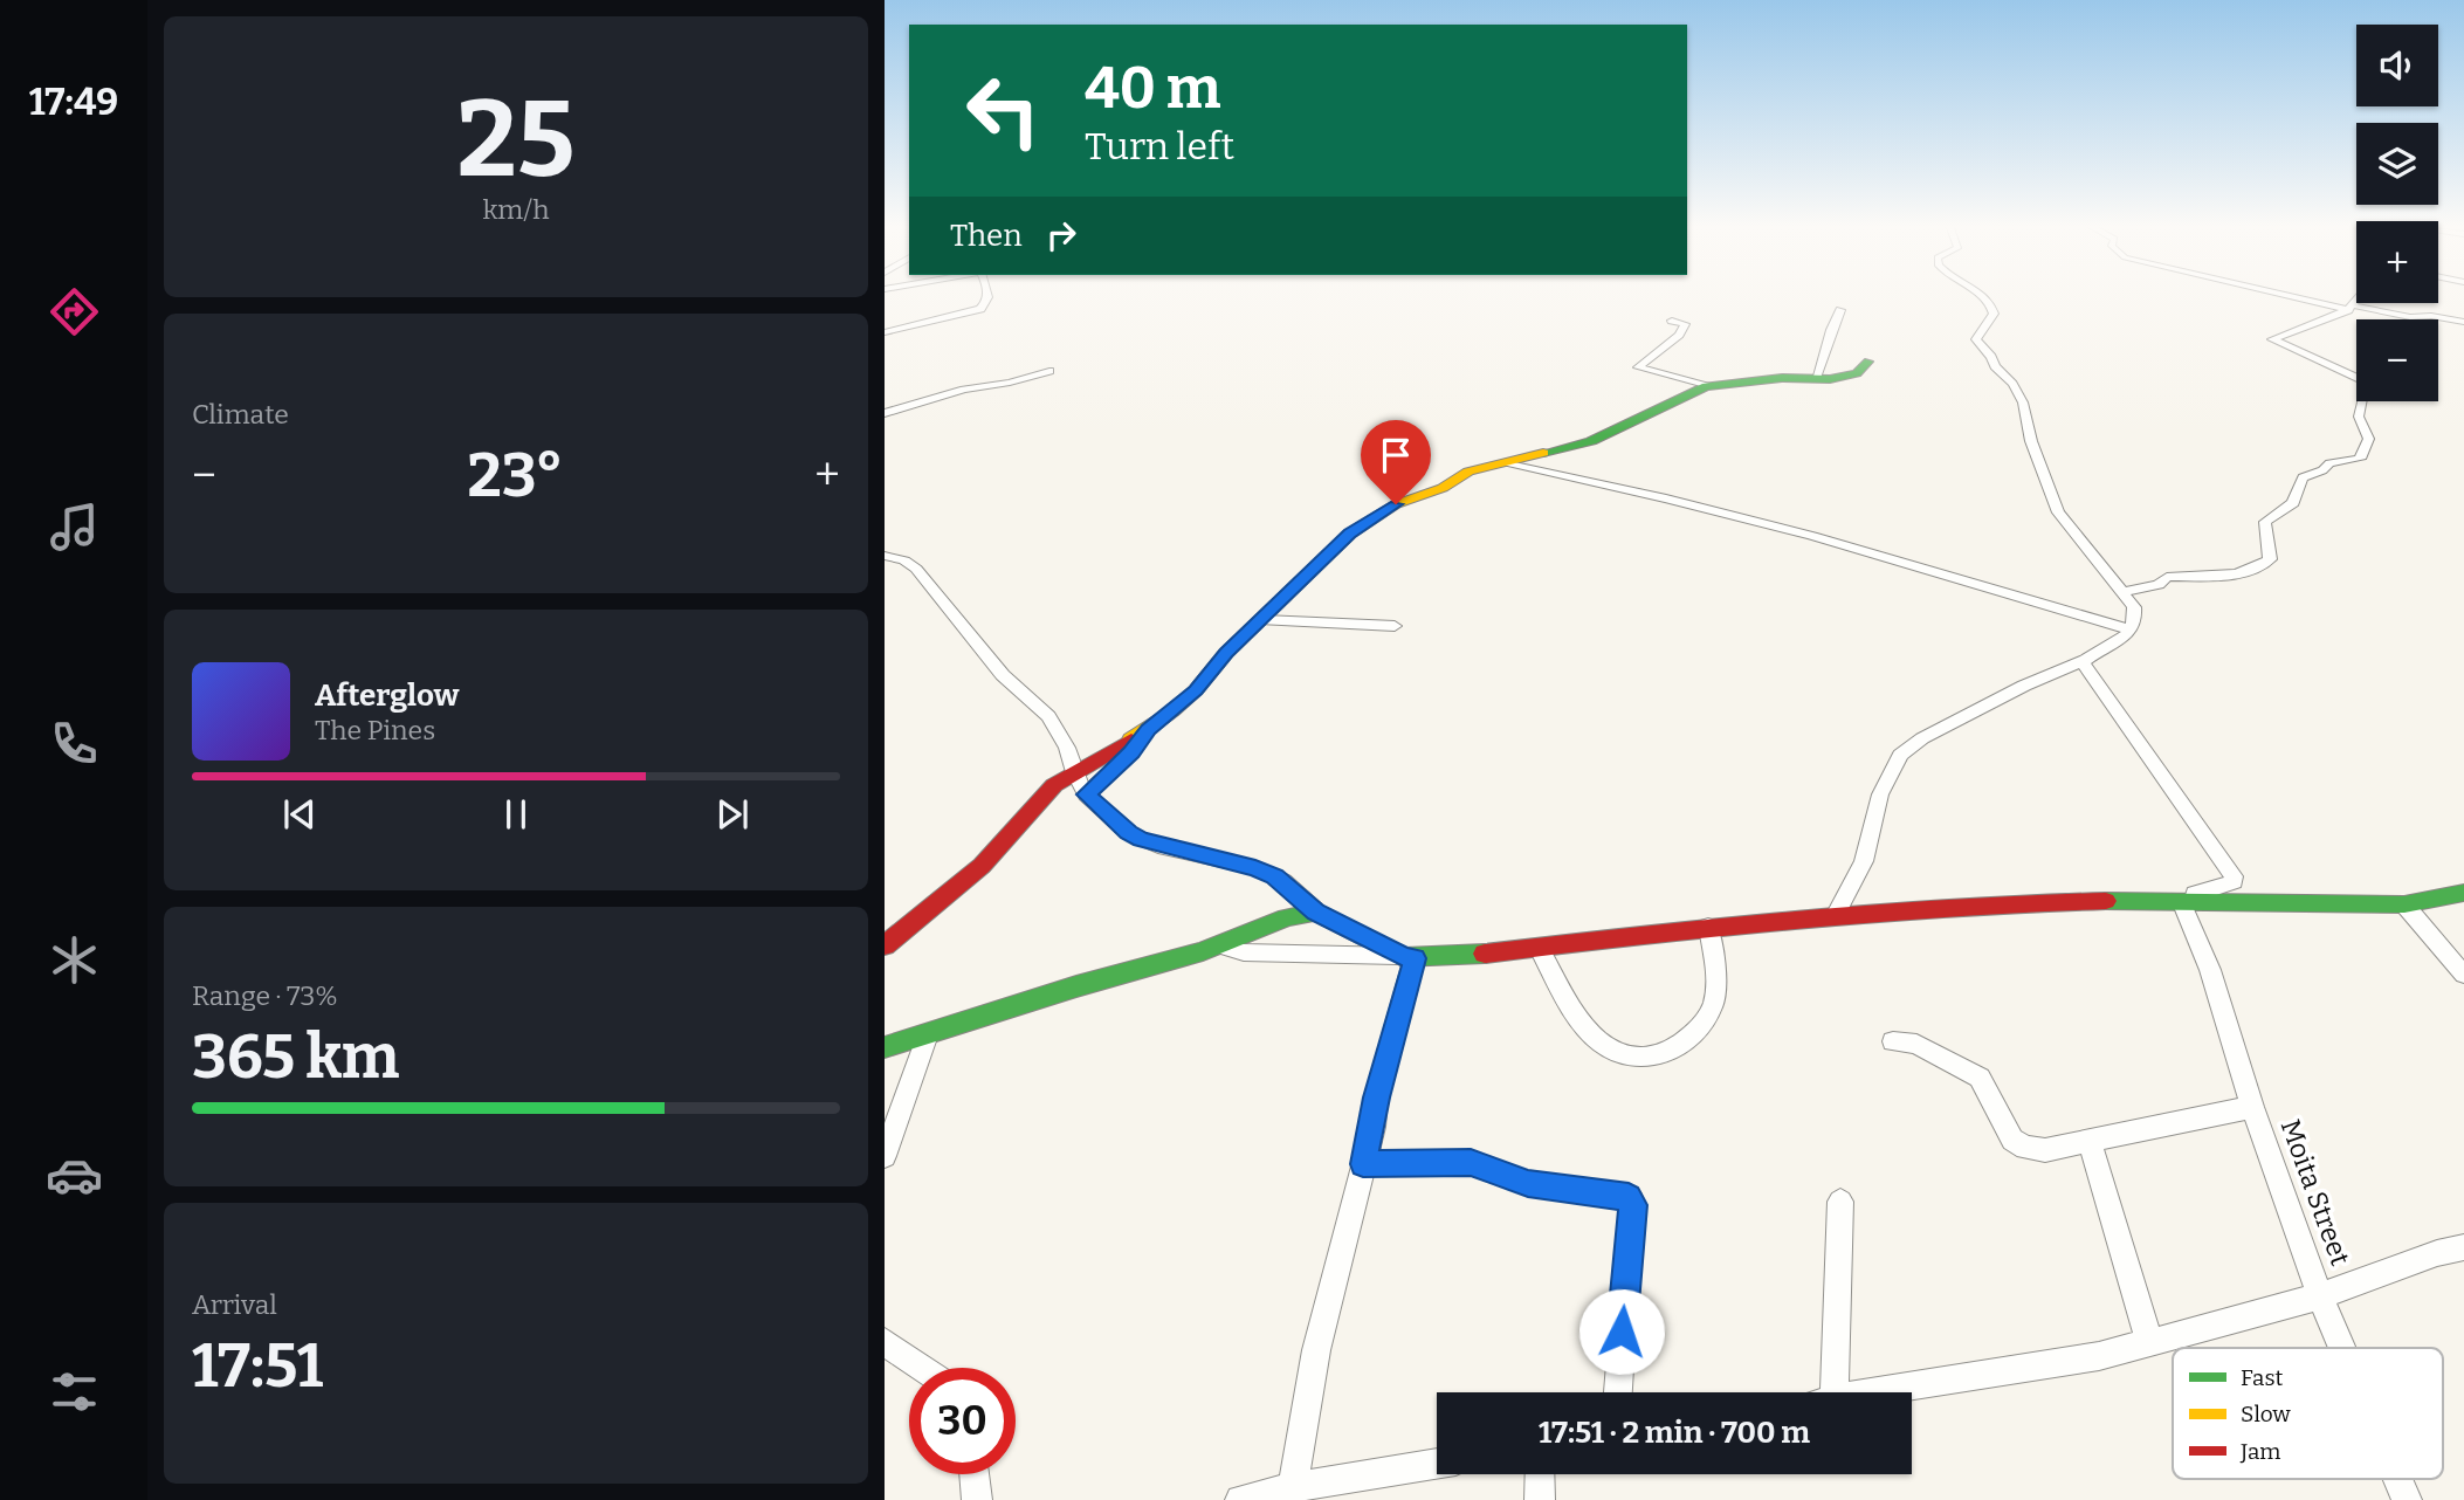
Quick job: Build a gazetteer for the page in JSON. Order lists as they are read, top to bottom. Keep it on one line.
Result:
{"streets":{"street":["Moita Street"]},"legend":["Fast","Slow","Jam"],"page":{"tabs":"17:49","tile":[["25","km/h"],"Climate",["Range · 73%","365 km"],["Arrival","17:51"]],"map_buttons":["+","−"],"turn":["40 m","Turn left"],"then":"Then","heat":["−","23°","+"],"song":["Afterglow","The Pines"],"limit":"30","trip":"17:51 · 2 min · 700 m"}}
